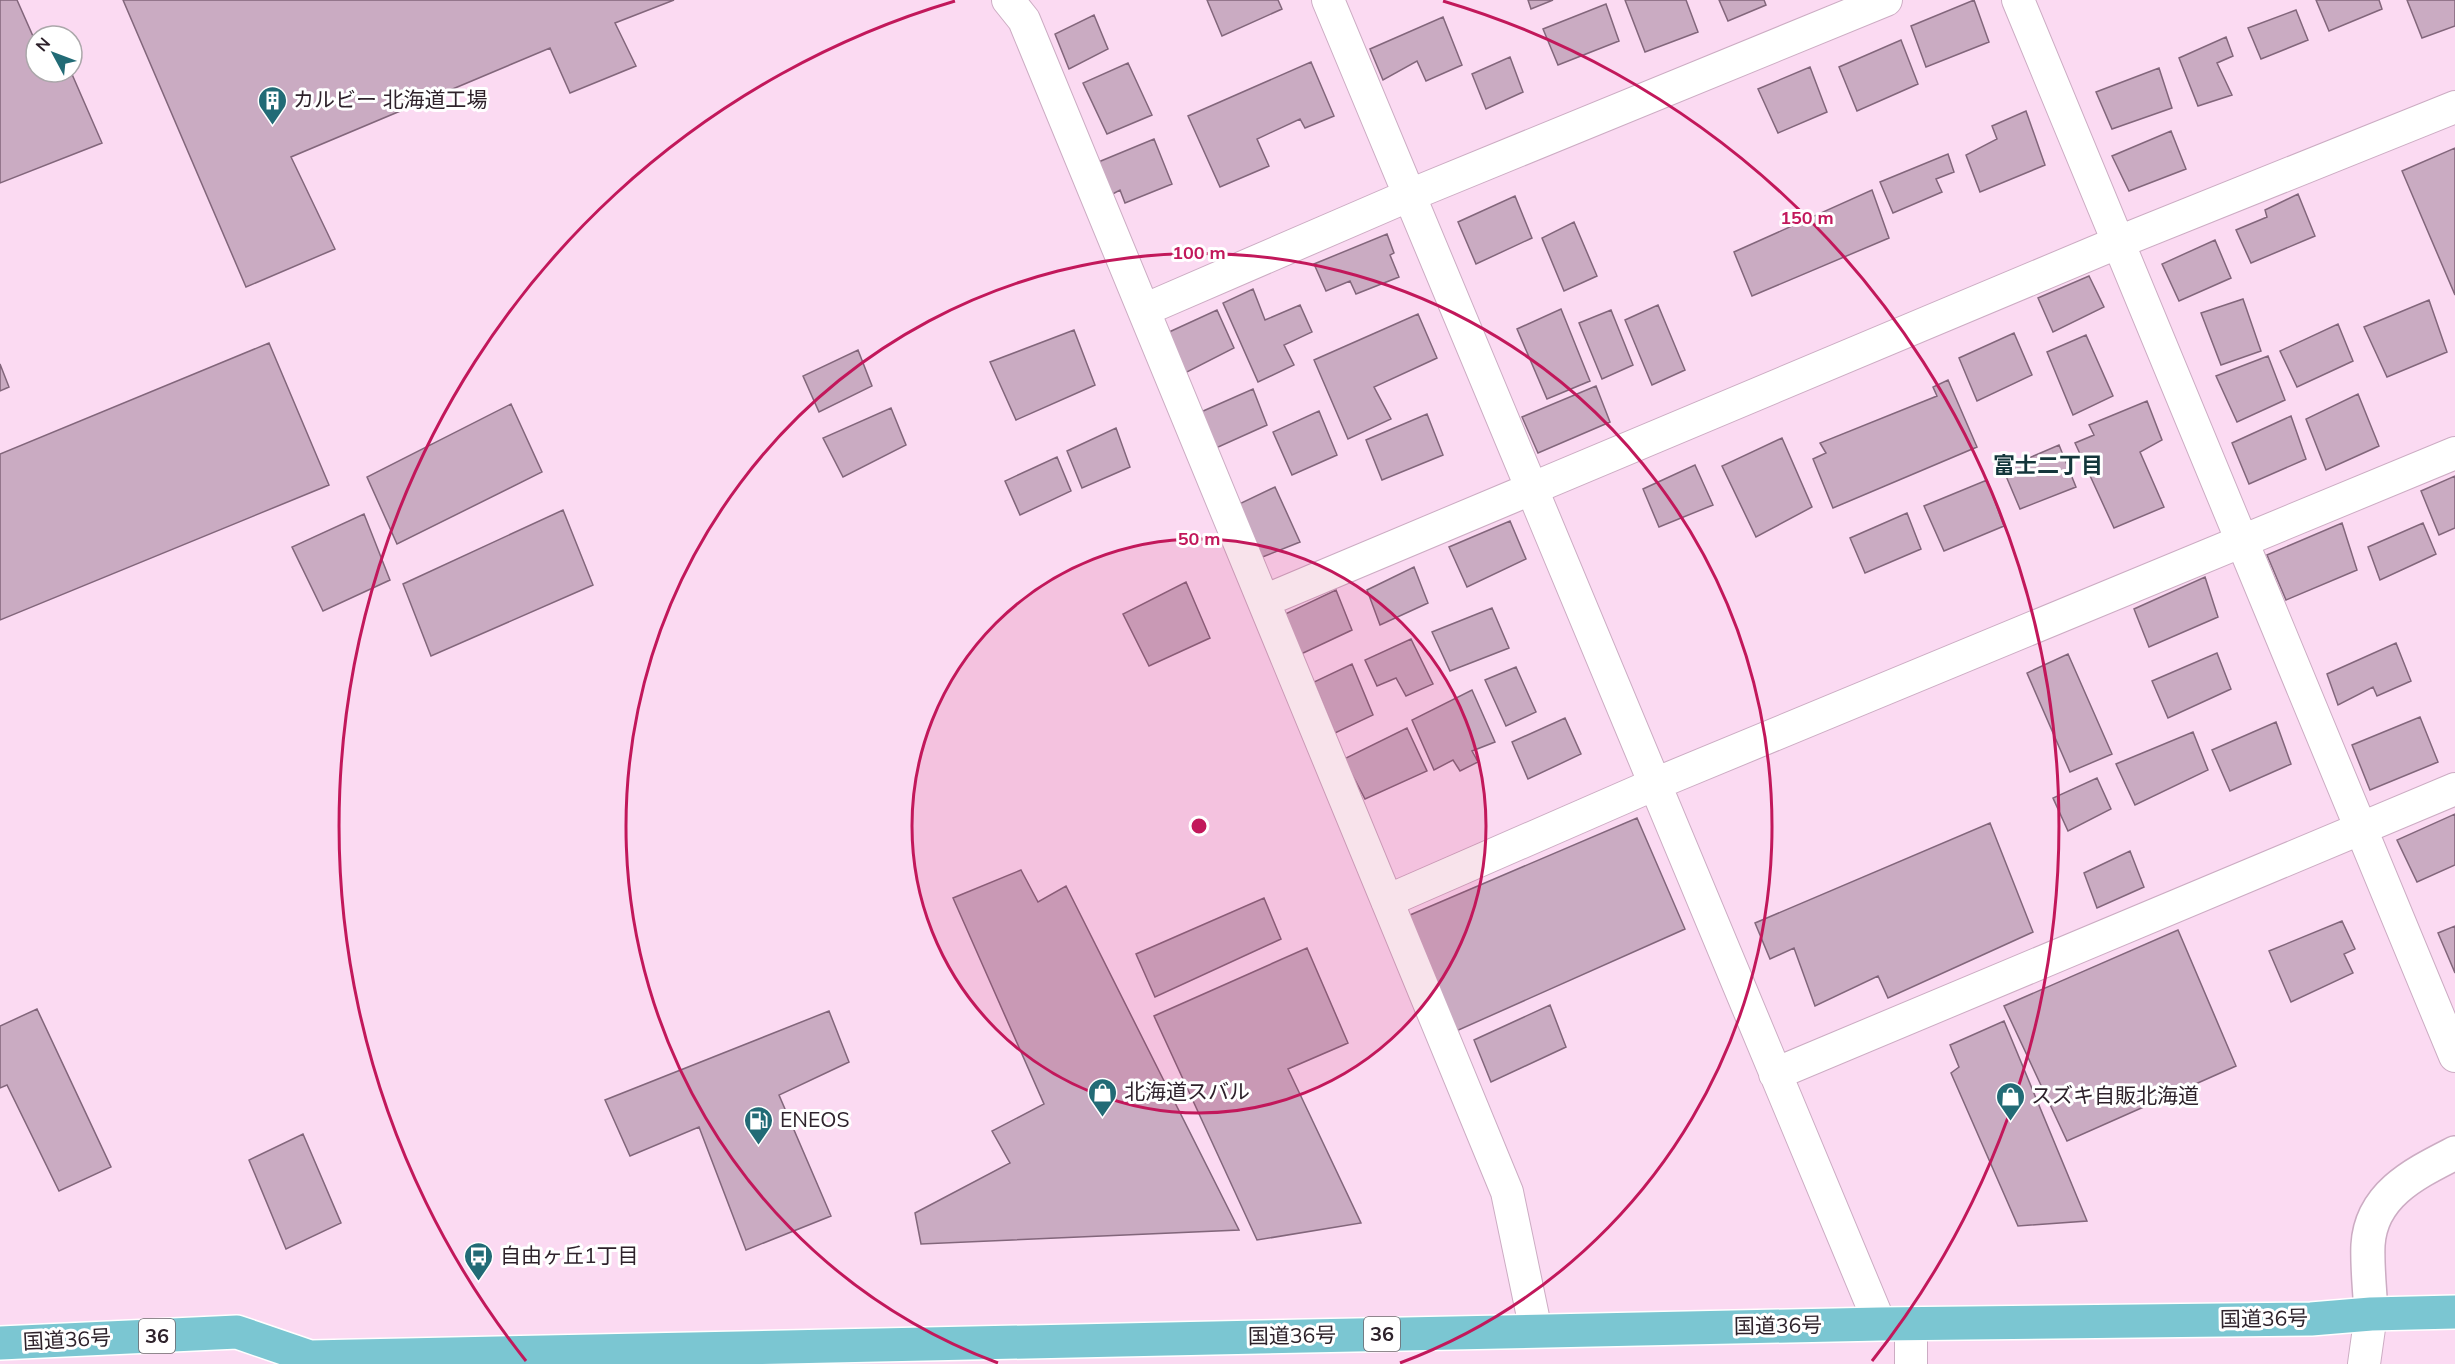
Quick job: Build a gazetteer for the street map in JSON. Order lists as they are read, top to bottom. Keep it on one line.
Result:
{"streets":{"highway":["国道36号","36"]},"districts":["富士二丁目"],"places":{"building":["カルビー 北海道工場"],"shop":["北海道スバル","スズキ自販北海道"],"fuel station":["ENEOS"],"bus stop":["自由ヶ丘1丁目"]},"north":"top left","rings":["150 m","100 m","50 m"]}
